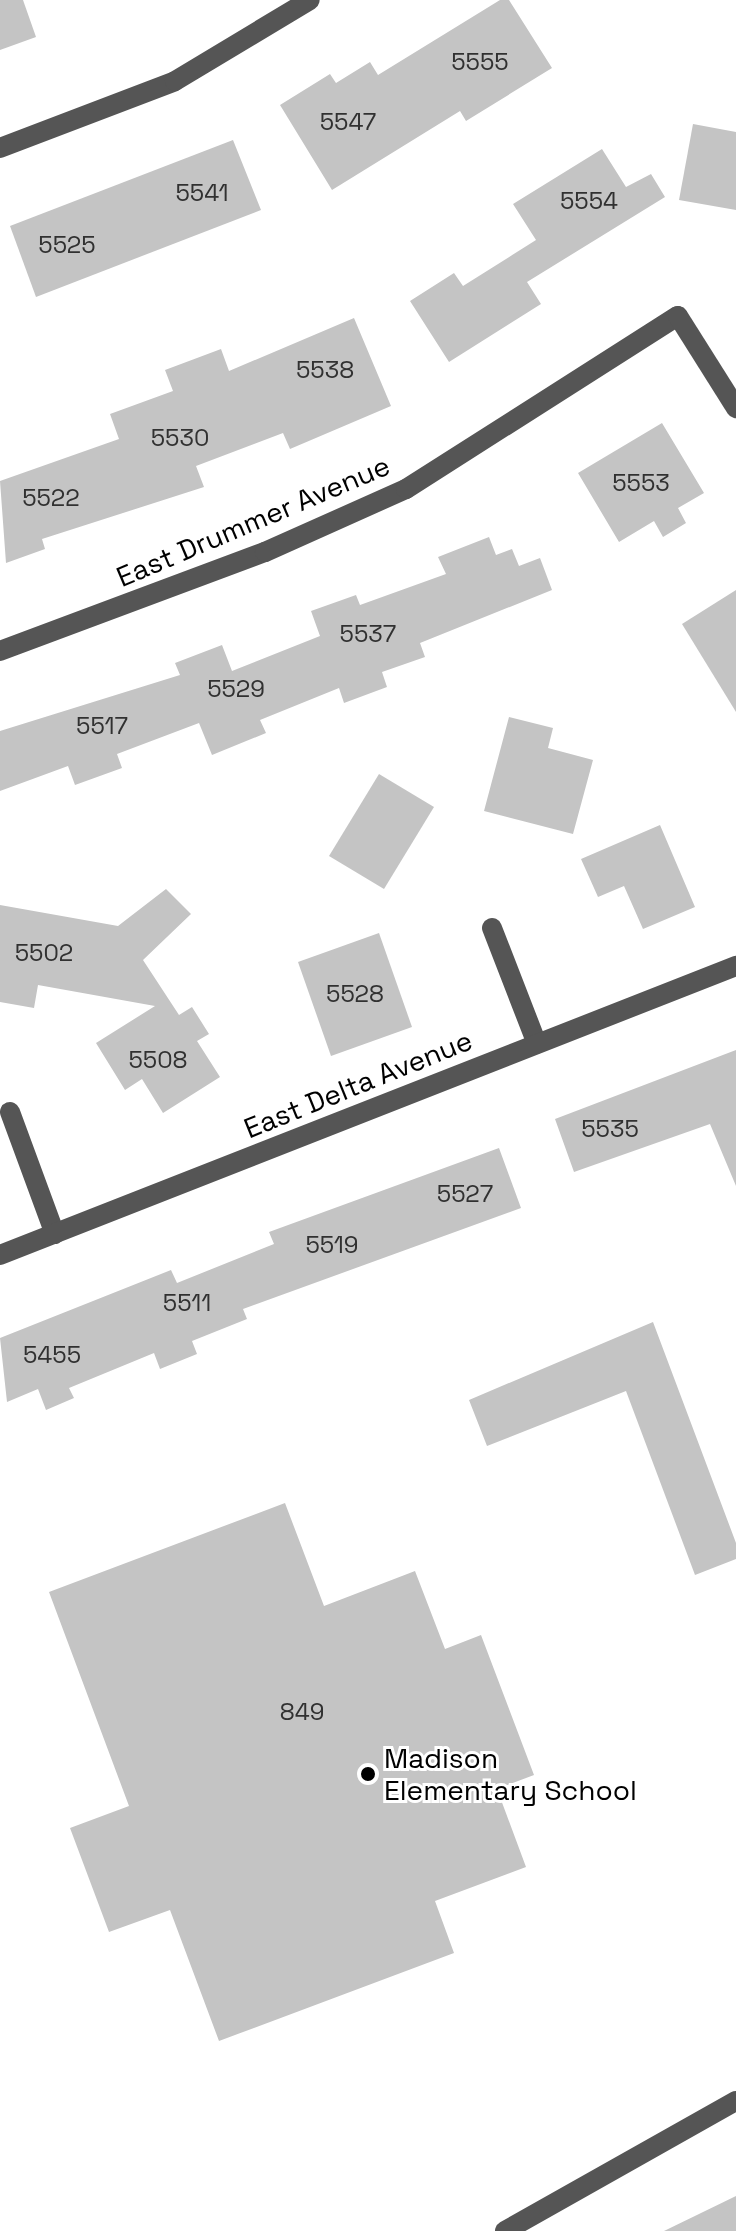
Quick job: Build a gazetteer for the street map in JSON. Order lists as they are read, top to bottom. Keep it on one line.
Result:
{"streets":{"street":["East Drummer Avenue","East Delta Avenue"]},"places":["Madison Elementary School"],"house_numbers":["5555","5547","5541","5554","5525","5538","5530","5553","5522","5537","5529","5517","5502","5528","5508","5535","5527","5519","5511","5455","849"]}
